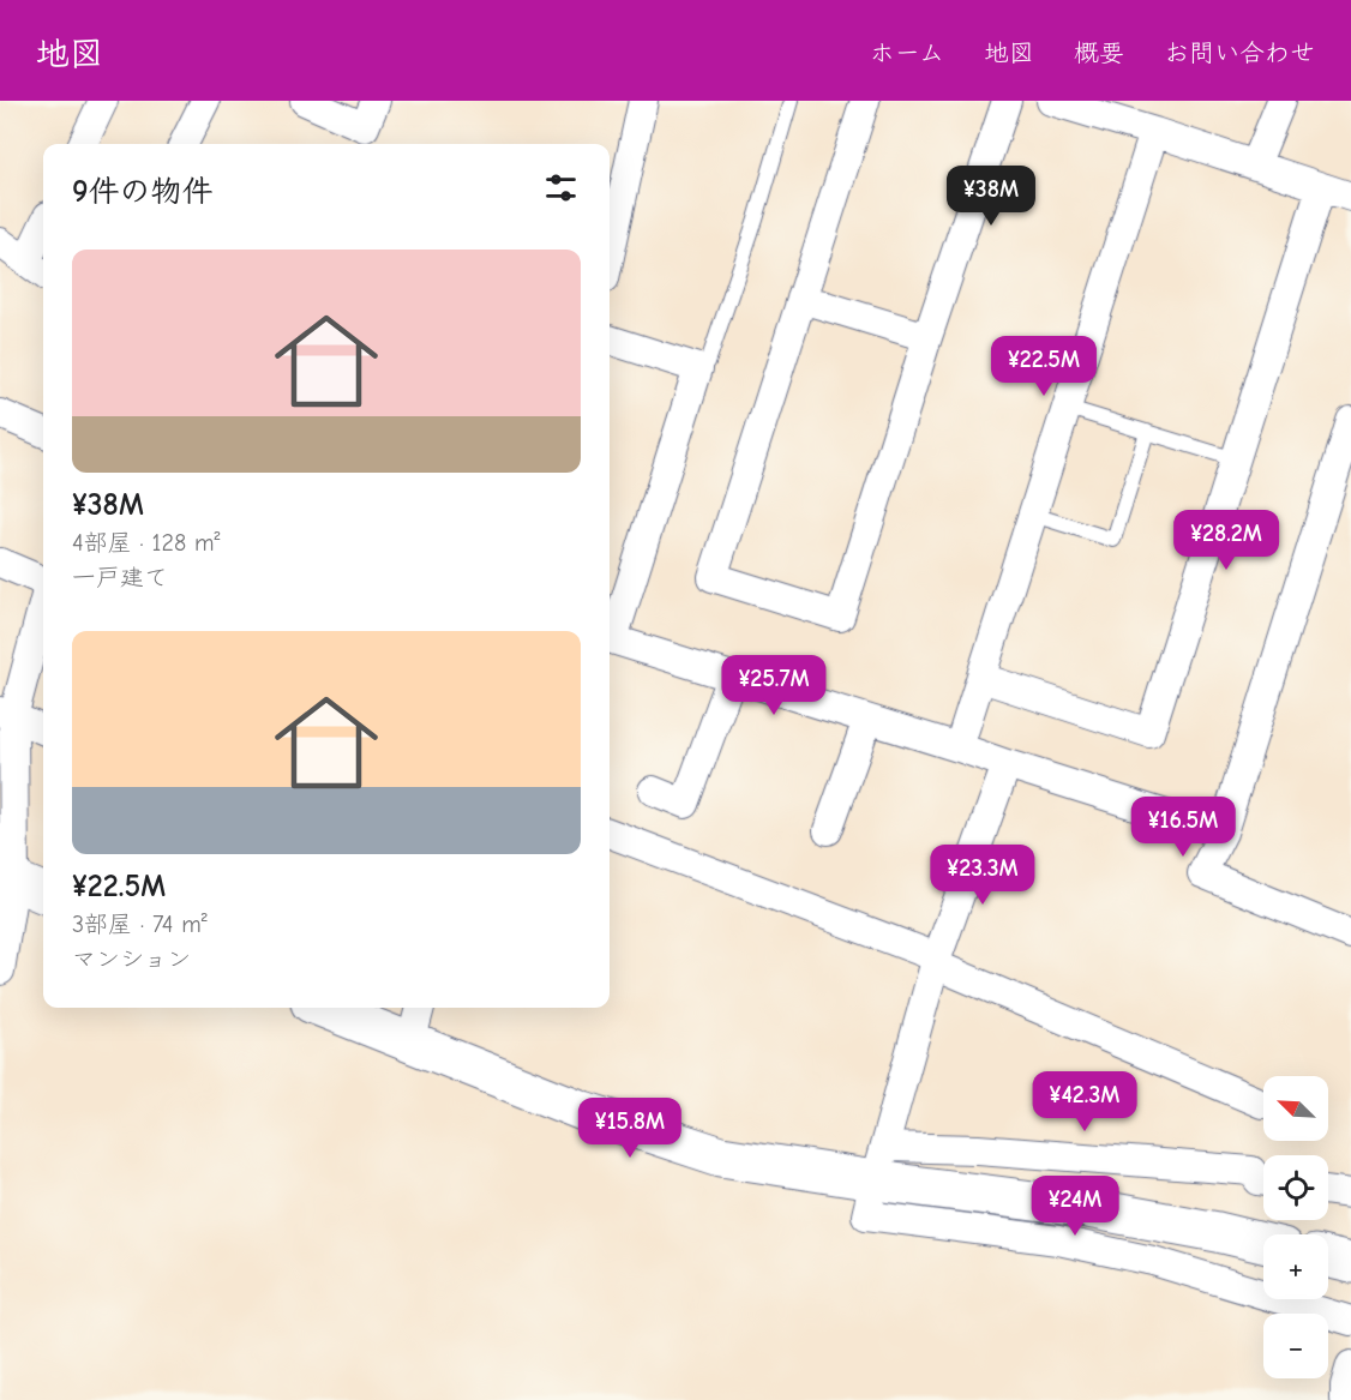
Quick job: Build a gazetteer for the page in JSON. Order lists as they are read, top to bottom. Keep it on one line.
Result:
{"north":"top left","page":{"header":"地図","nav":["ホーム","地図","概要","お問い合わせ"],"heading":"9件の物件","price":["¥38M","¥22.5M","¥28.2M","¥25.7M","¥16.5M","¥23.3M","¥42.3M","¥15.8M","¥24M"],"list":[{"name":"¥38M","note":"4部屋 · 128 m² · 一戸建て"},{"name":"¥22.5M","note":"3部屋 · 74 m² · マンション"}],"map_buttons":["+","−"]}}
